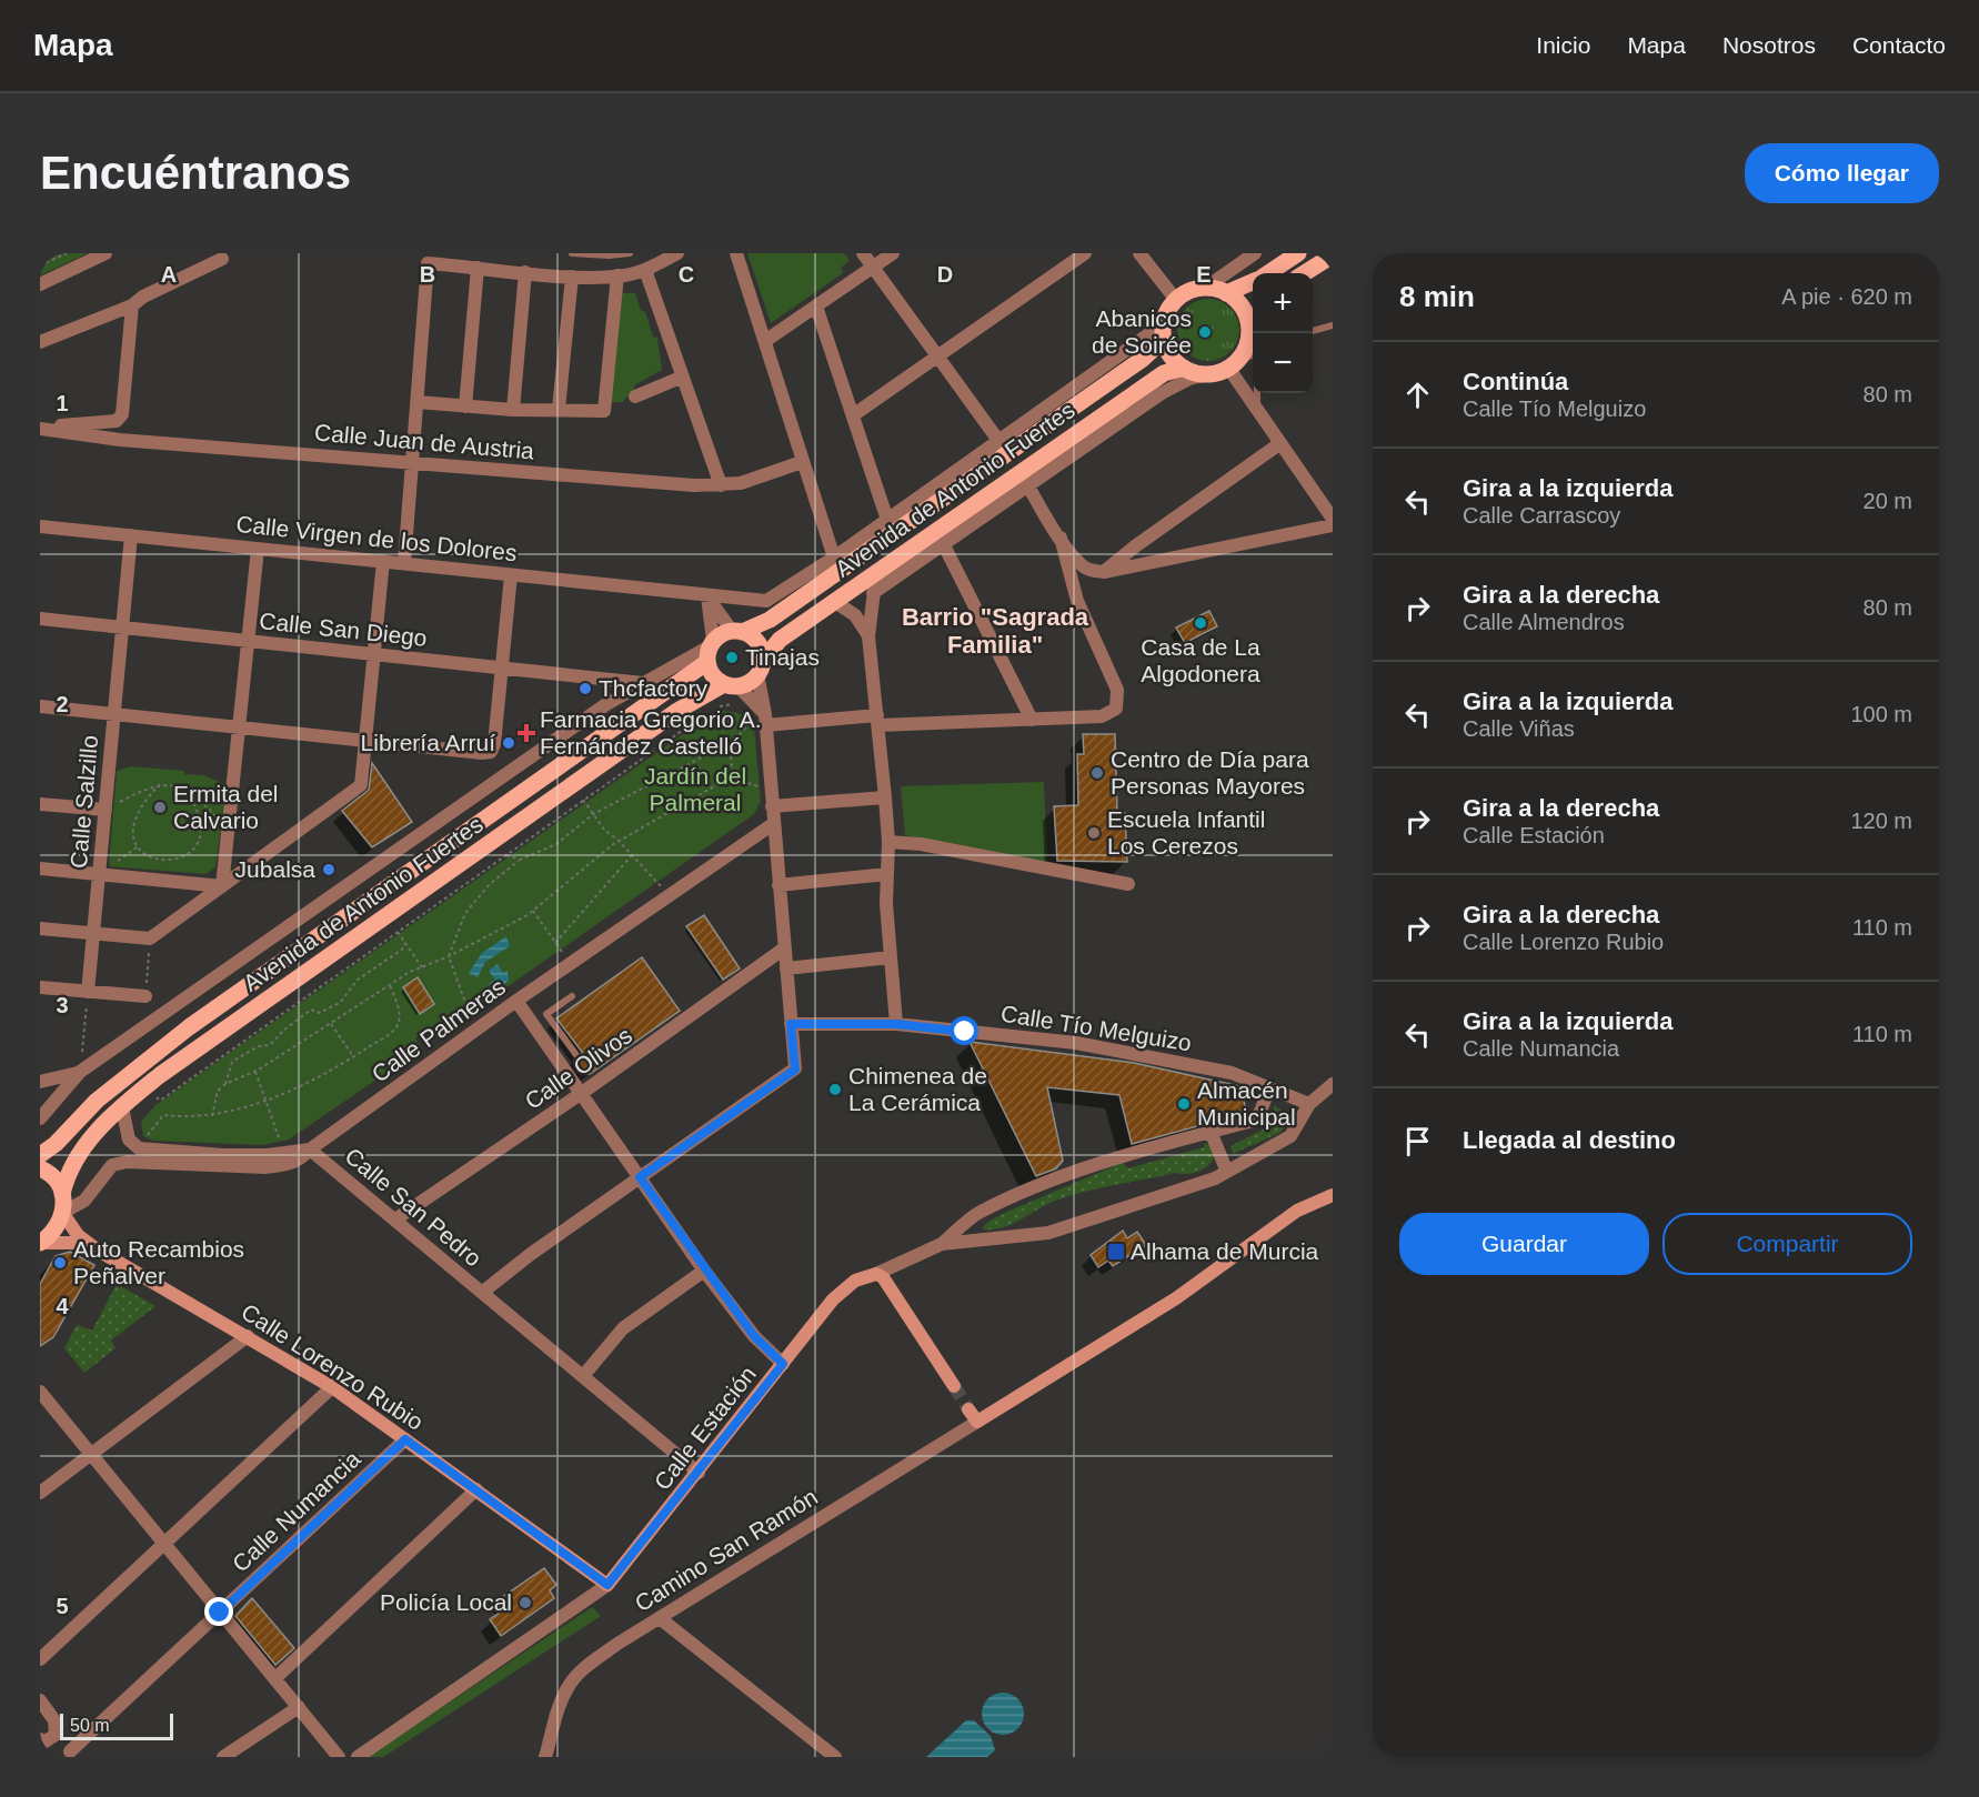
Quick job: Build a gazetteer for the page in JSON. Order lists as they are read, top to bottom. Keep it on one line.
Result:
{"streets":{"main road":["Avenida de Antonio Fuertes","Calle Lorenzo Rubio","Calle Estación"],"street":["Calle Juan de Austria","Calle Virgen de los Dolores","Calle San Diego","Calle Salzillo","Calle Tío Melguizo","Calle Palmeras","Calle Olivos","Calle San Pedro","Calle Numancia","Camino San Ramón"]},"crossings":[["Avenida de Antonio Fuertes","Calle Virgen de los Dolores"],["Avenida de Antonio Fuertes","Calle San Diego"],["Avenida de Antonio Fuertes","Calle San Pedro"],["Avenida de Antonio Fuertes","Calle Lorenzo Rubio"],["Calle Virgen de los Dolores","Calle Salzillo"],["Calle San Diego","Calle Salzillo"],["Calle Tío Melguizo","Calle Estación"],["Calle Palmeras","Calle San Pedro"],["Calle Olivos","Calle San Pedro"],["Calle San Pedro","Calle Lorenzo Rubio"],["Calle San Pedro","Calle Estación"],["Calle Lorenzo Rubio","Calle Estación"],["Calle Lorenzo Rubio","Calle Numancia"]],"districts":["Barrio \"Sagrada Familia\""],"parks":["Jardín del Palmeral"],"places":{"other":["Abanicos de Soirée","Casa de La Algodonera","Tinajas","Thcfactory","Librería Arruí","Centro de Día para Personas Mayores","Ermita del Calvario","Escuela Infantil Los Cerezos","Jubalsa","Chimenea de La Cerámica","Almacén Municipal","Auto Recambios Peñalver","Policía Local"],"health":["Farmacia Gregorio A. Fernández Castelló"],"transit":["Alhama de Murcia"]},"scale_bar":"50 m","page":{"header":"Mapa","nav":["Inicio","Mapa","Nosotros","Contacto"],"buttons":["Cómo llegar",["Guardar","Compartir"]],"title":"Encuéntranos","heading":["8 min","A pie · 620 m"],"map_buttons":["+","−"],"list":[["Continúa","Calle Tío Melguizo","80 m"],["Gira a la izquierda","Calle Carrascoy","20 m"],["Gira a la derecha","Calle Almendros","80 m"],["Gira a la izquierda","Calle Viñas","100 m"],["Gira a la derecha","Calle Estación","120 m"],["Gira a la derecha","Calle Lorenzo Rubio","110 m"],["Gira a la izquierda","Calle Numancia","110 m"],"Llegada al destino"],"scale":"50 m"},"grid":{"columns":["A","B","C","D","E"],"rows":["1","2","3","4","5"]}}
